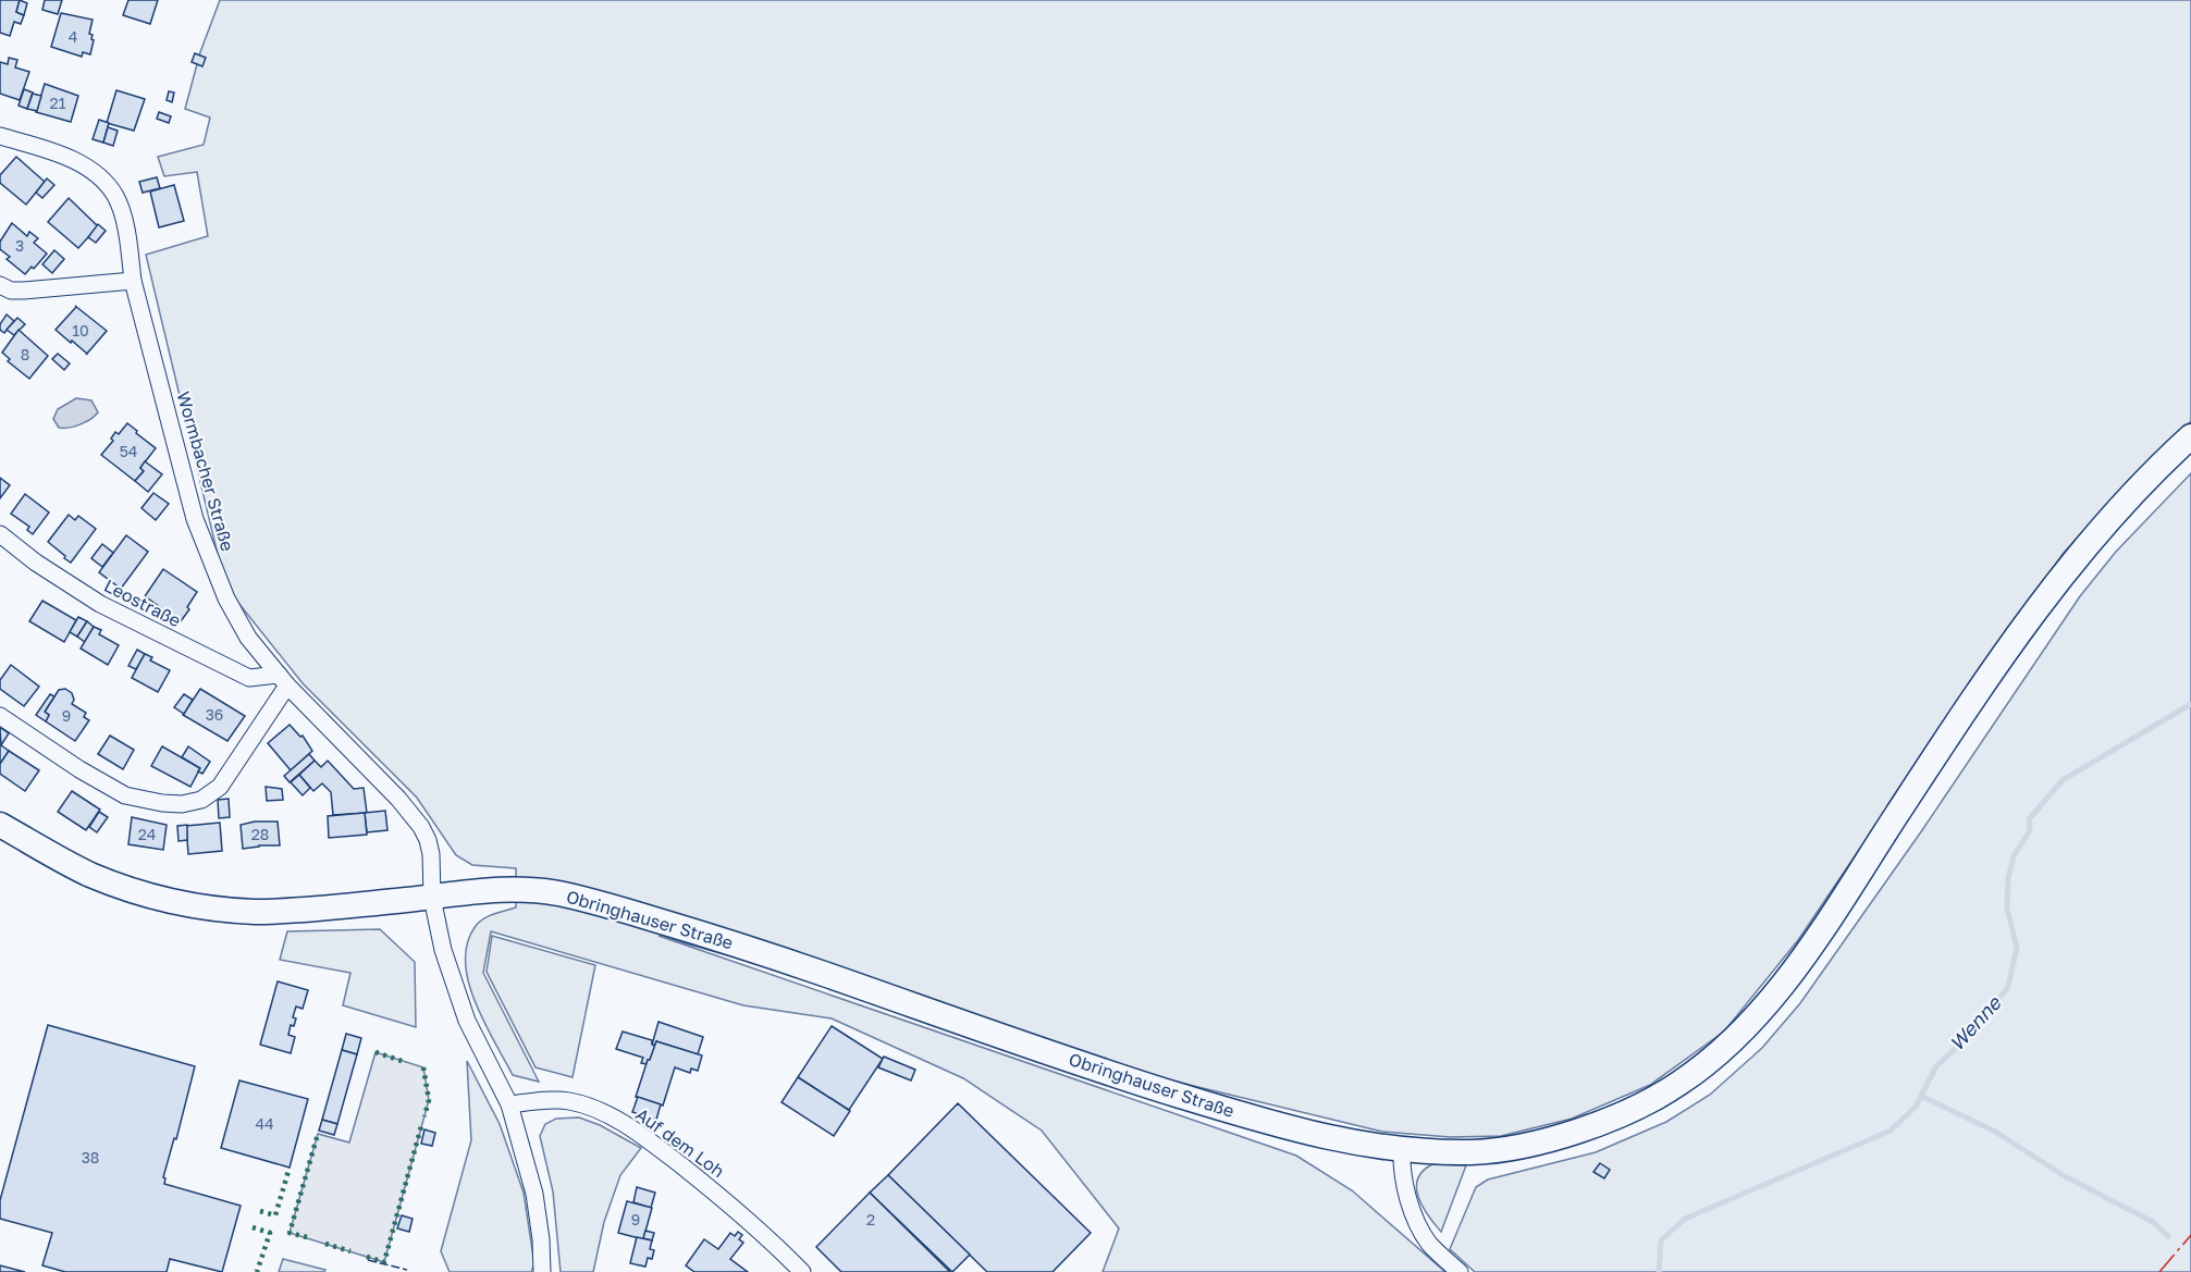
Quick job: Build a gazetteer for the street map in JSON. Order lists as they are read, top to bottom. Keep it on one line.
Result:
{"streets":{"street":["Wormbacher Straße","Leostraße","Obringhauser Straße","Auf dem Loh"]},"crossings":[["Wormbacher Straße","Leostraße"],["Wormbacher Straße","Obringhauser Straße"]],"water":["Wenne"],"house_numbers":["4","21","3","10","8","54","36","9","24","28","44","38","9","2"]}
